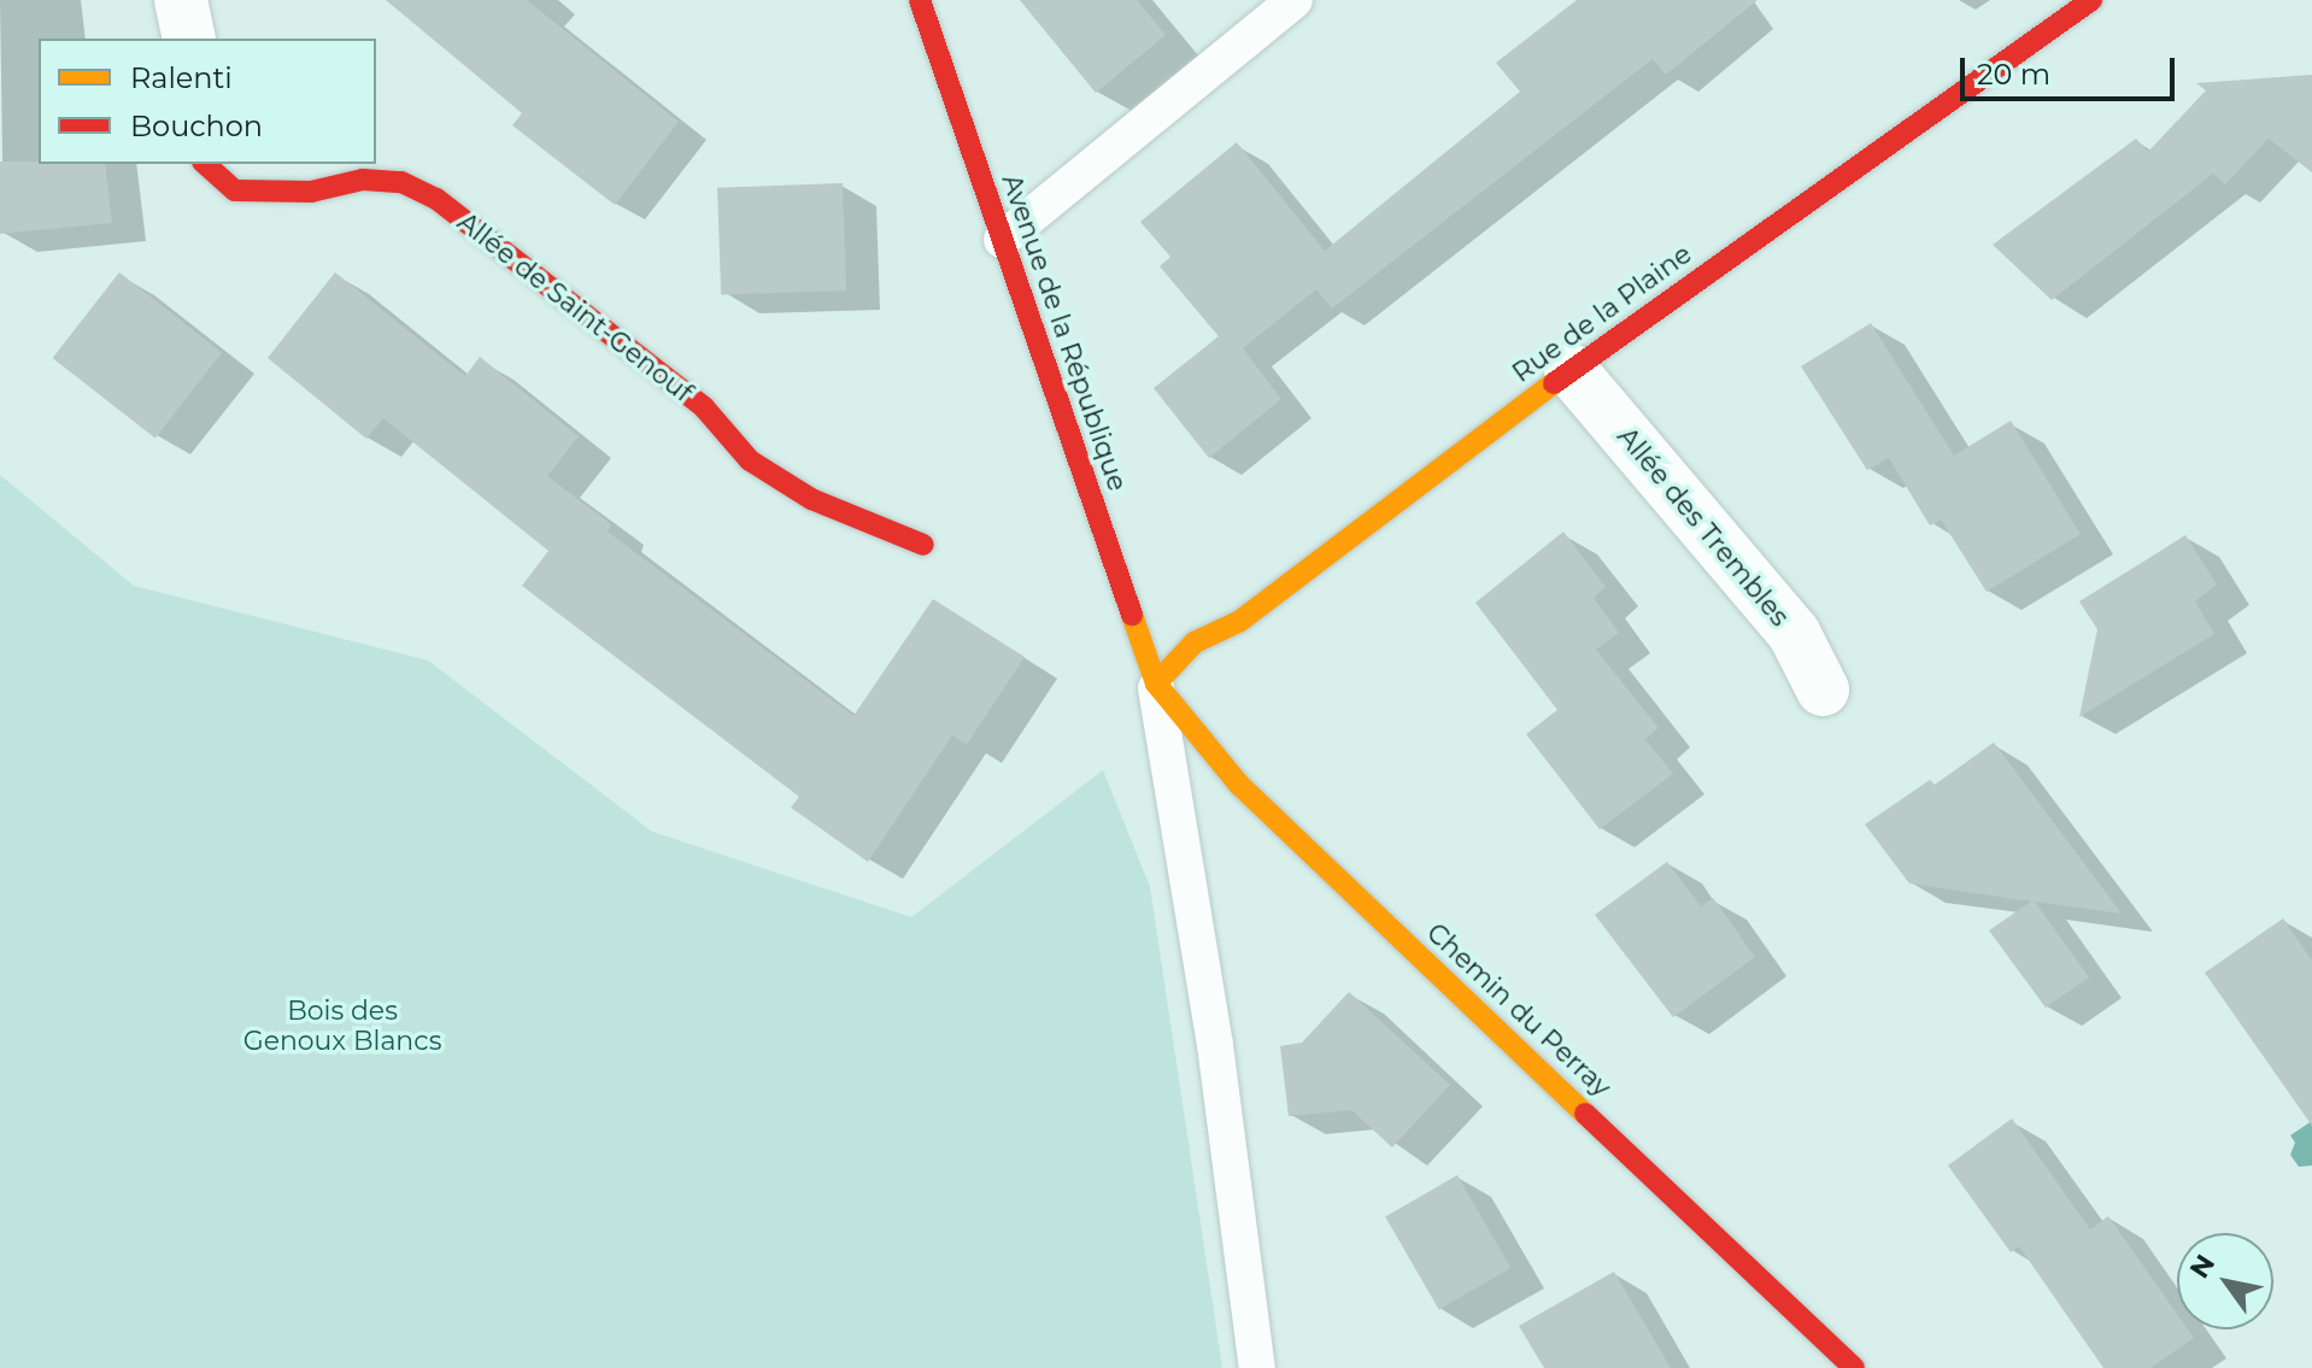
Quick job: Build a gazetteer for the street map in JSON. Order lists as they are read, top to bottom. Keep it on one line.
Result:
{"streets":{"street":["Allée de Saint-Genouf","Rue de la Plaine","Avenue de la République","Allée des Trembles","Chemin du Perray"]},"crossings":[["Rue de la Plaine","Avenue de la République"],["Rue de la Plaine","Allée des Trembles"],["Rue de la Plaine","Chemin du Perray"],["Avenue de la République","Chemin du Perray"]],"parks":["Bois des Genoux Blancs"],"legend":["Ralenti","Bouchon"],"scale_bar":"20 m","north":"top left"}
